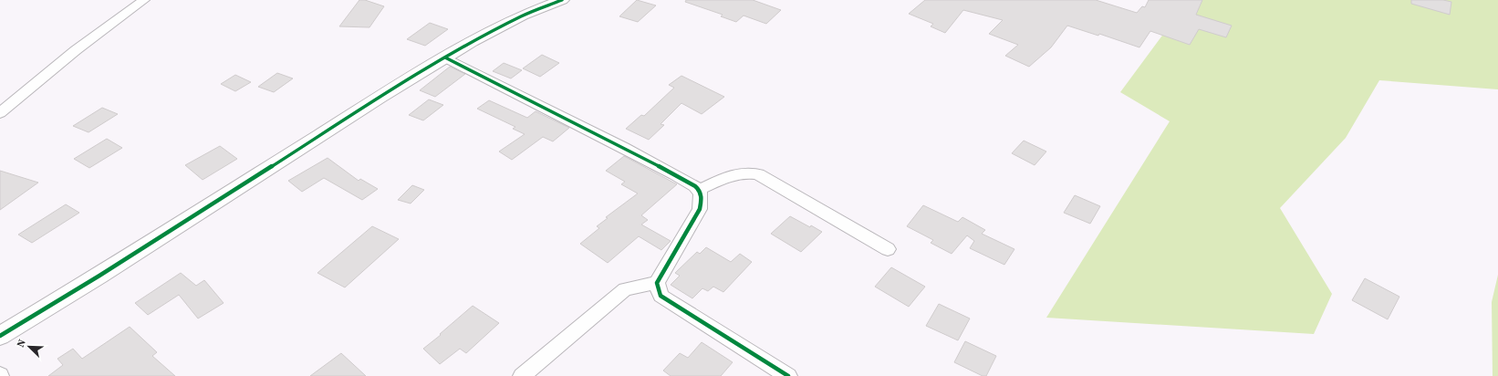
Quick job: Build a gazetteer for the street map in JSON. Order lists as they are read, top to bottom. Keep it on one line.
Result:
{"north":"top left"}
